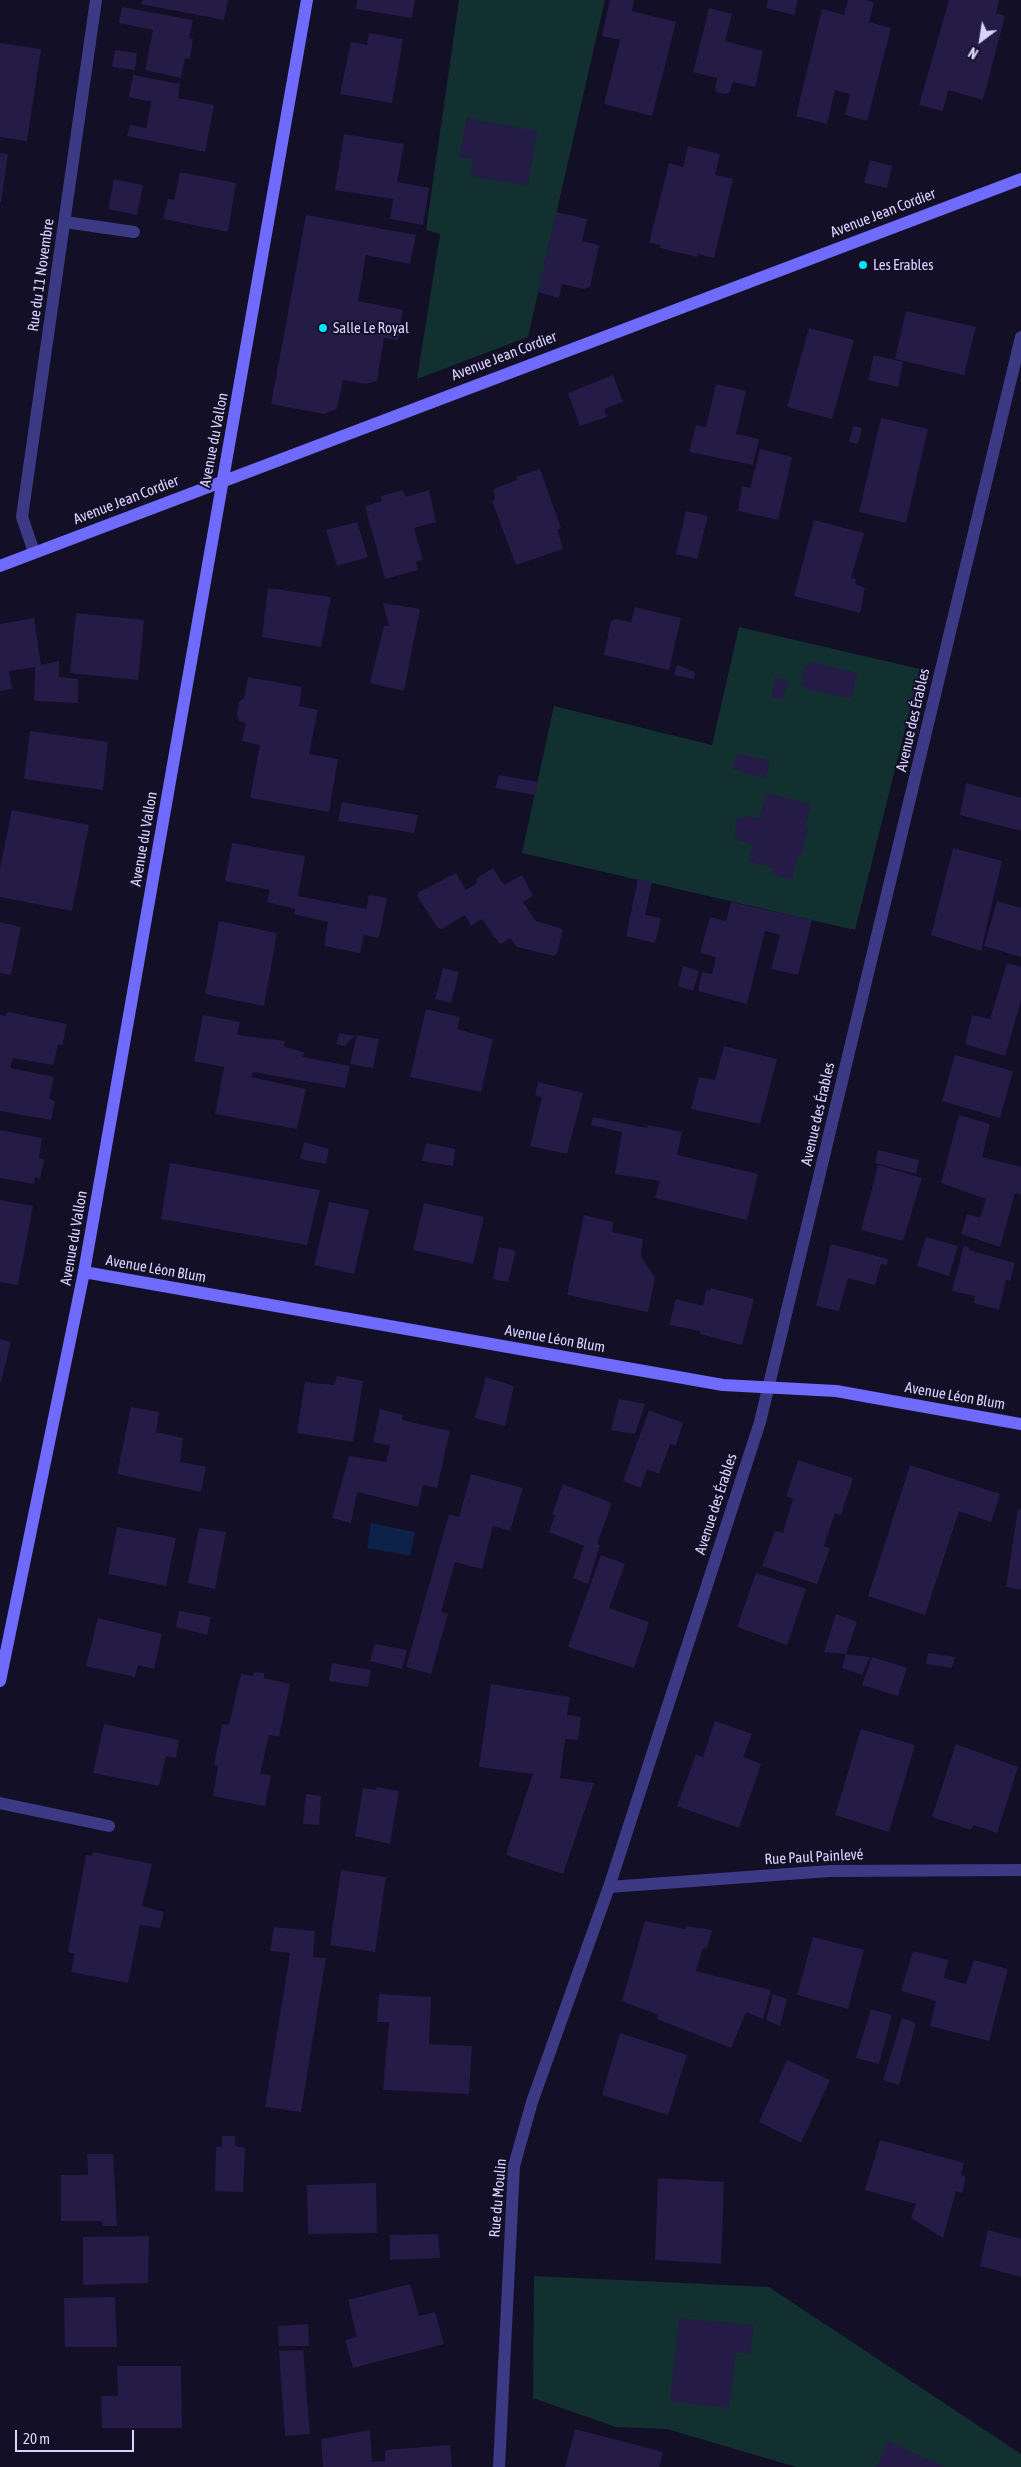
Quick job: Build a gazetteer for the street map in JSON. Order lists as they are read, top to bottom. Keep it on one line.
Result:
{"streets":{"street":["Avenue Jean Cordier","Rue du 11 Novembre","Avenue du Vallon","Avenue des Érables","Avenue Léon Blum","Rue Paul Painlevé","Rue du Moulin"]},"crossings":[["Avenue Jean Cordier","Rue du 11 Novembre"],["Avenue Jean Cordier","Avenue du Vallon"],["Avenue du Vallon","Avenue Léon Blum"],["Avenue des Érables","Avenue Léon Blum"],["Avenue des Érables","Rue Paul Painlevé"],["Avenue des Érables","Rue du Moulin"],["Rue Paul Painlevé","Rue du Moulin"]],"places":["Les Erables","Salle Le Royal"],"scale_bar":"20 m","north":"bottom left"}
